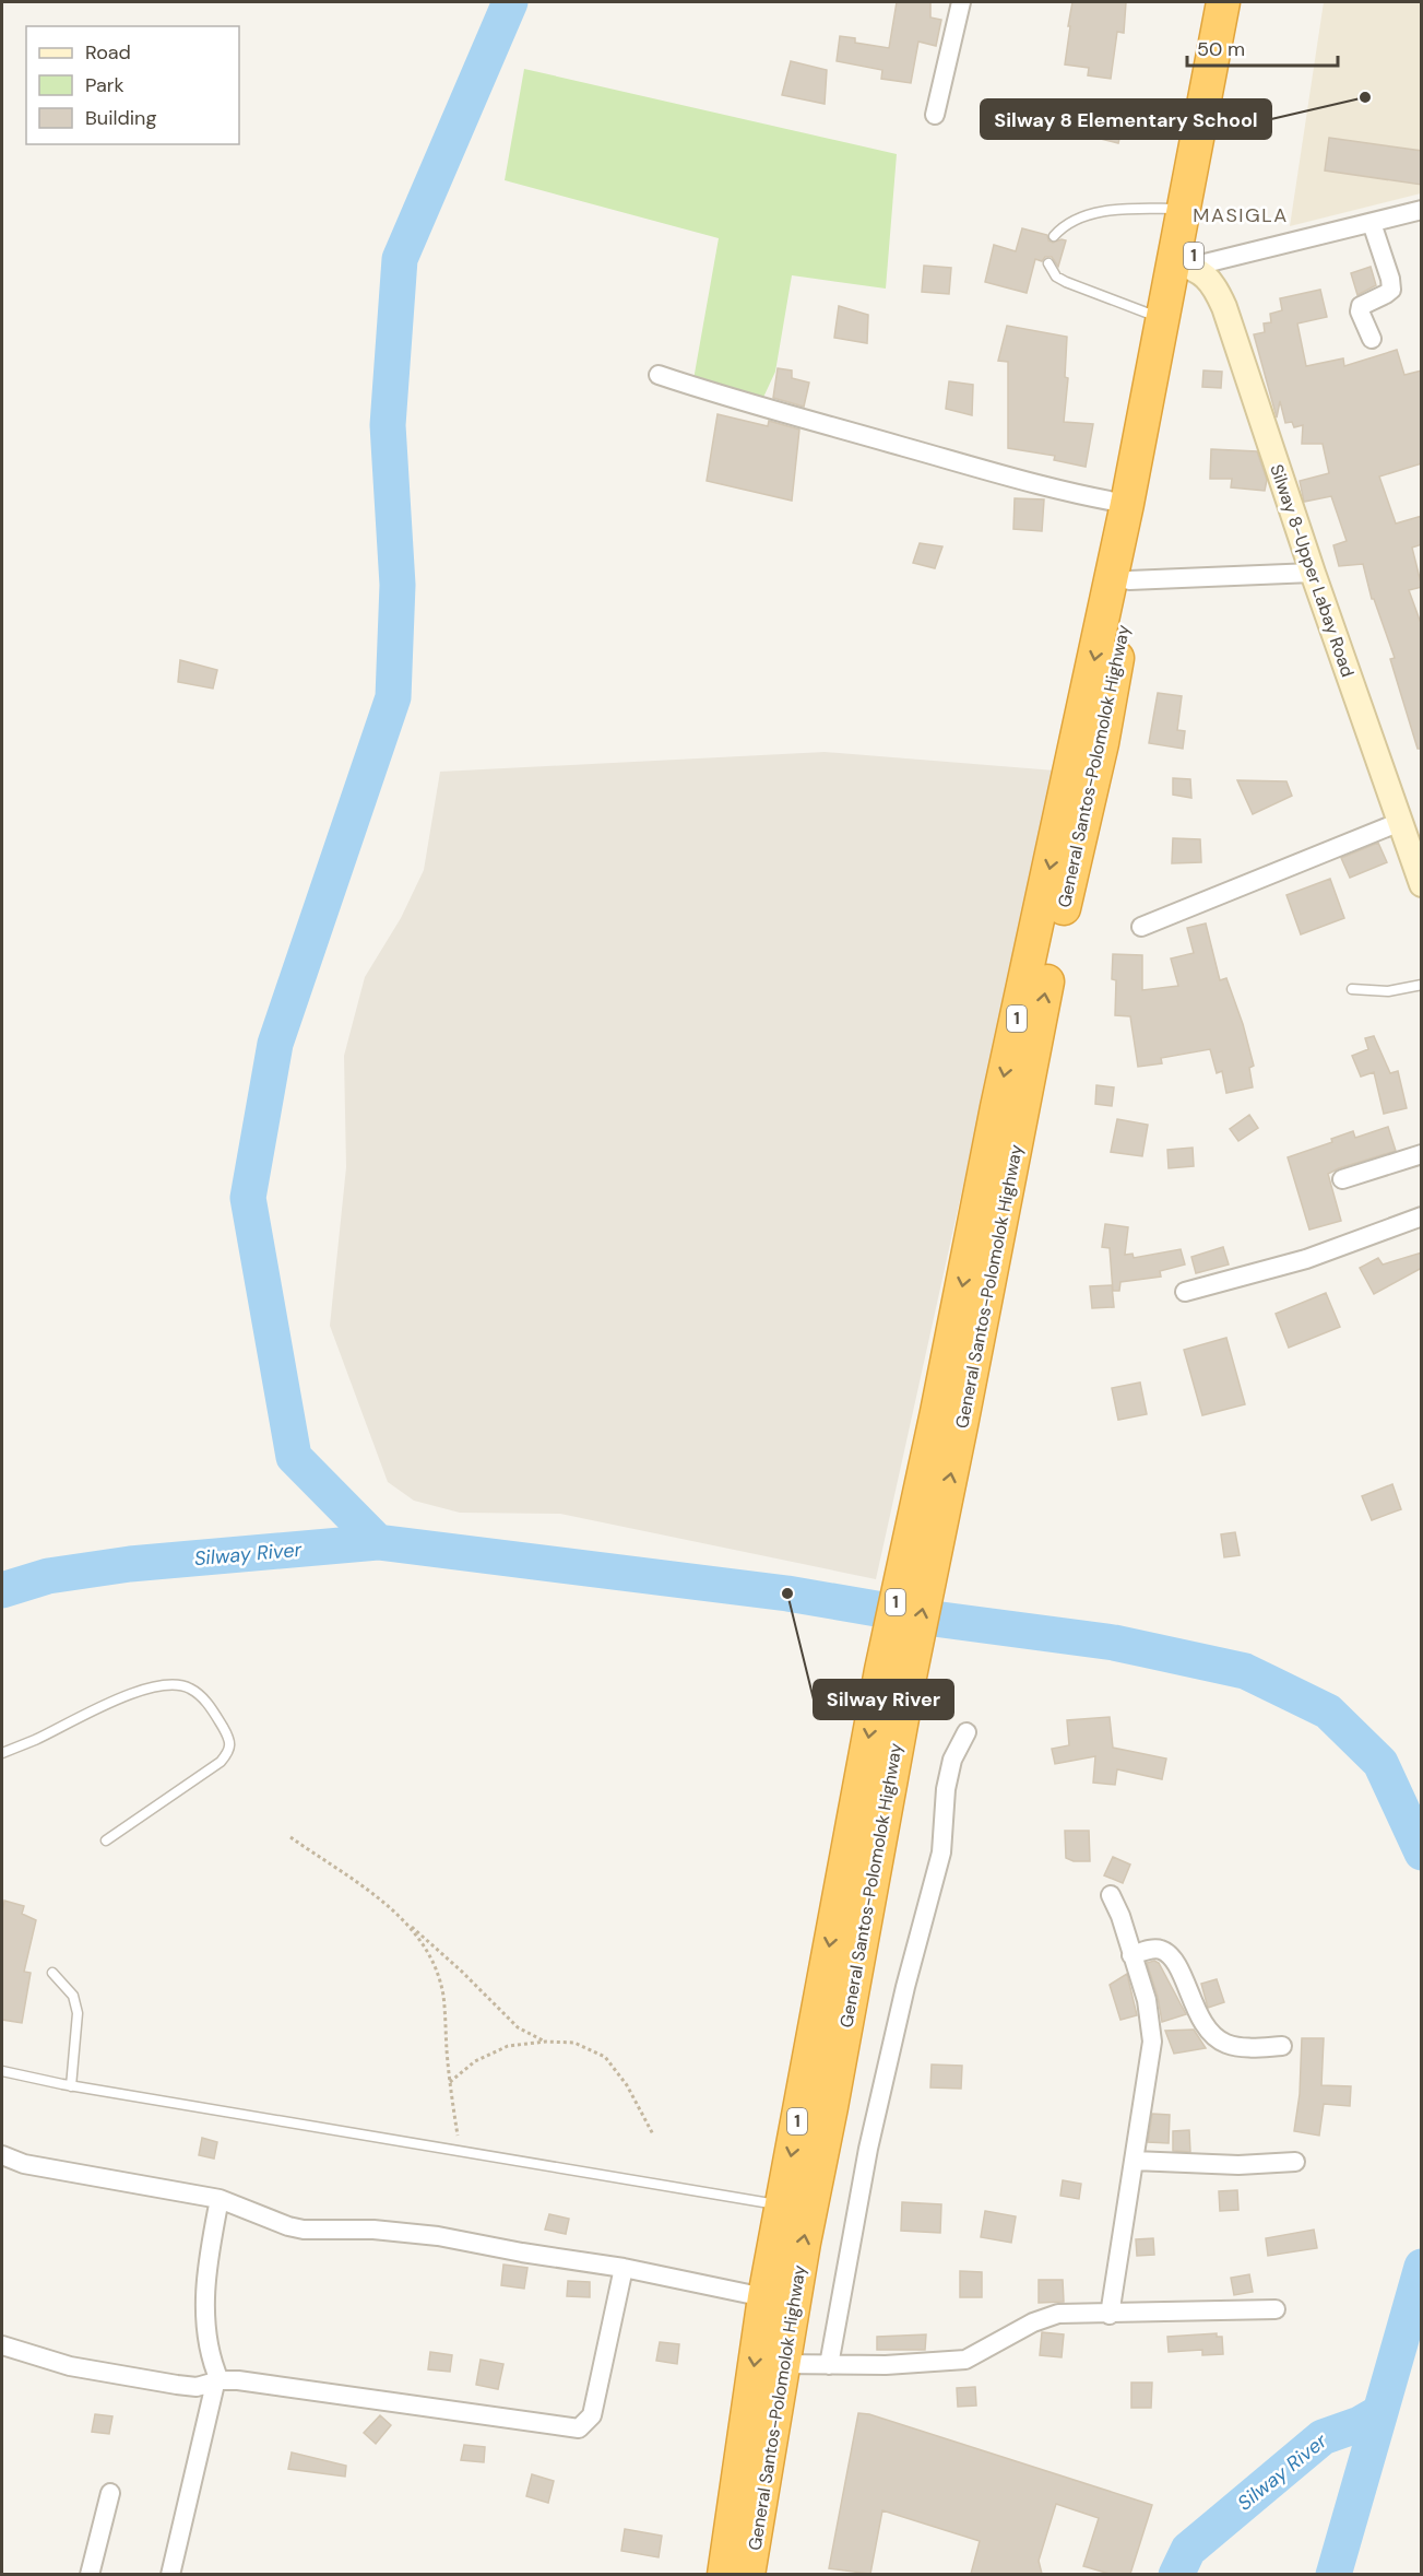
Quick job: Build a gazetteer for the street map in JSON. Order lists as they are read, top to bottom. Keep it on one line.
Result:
{"streets":{"highway":["1","General Santos-Polomolok Highway"],"main road":["Silway 8-Upper Labay Road"]},"crossings":[["1","Silway 8-Upper Labay Road"],["1","General Santos-Polomolok Highway"],["Silway 8-Upper Labay Road","General Santos-Polomolok Highway"]],"districts":["MASIGLA"],"water":["Silway River"],"places":["Silway 8 Elementary School","Silway River"],"legend":["Road","Park","Building"],"scale_bar":"50 m"}
